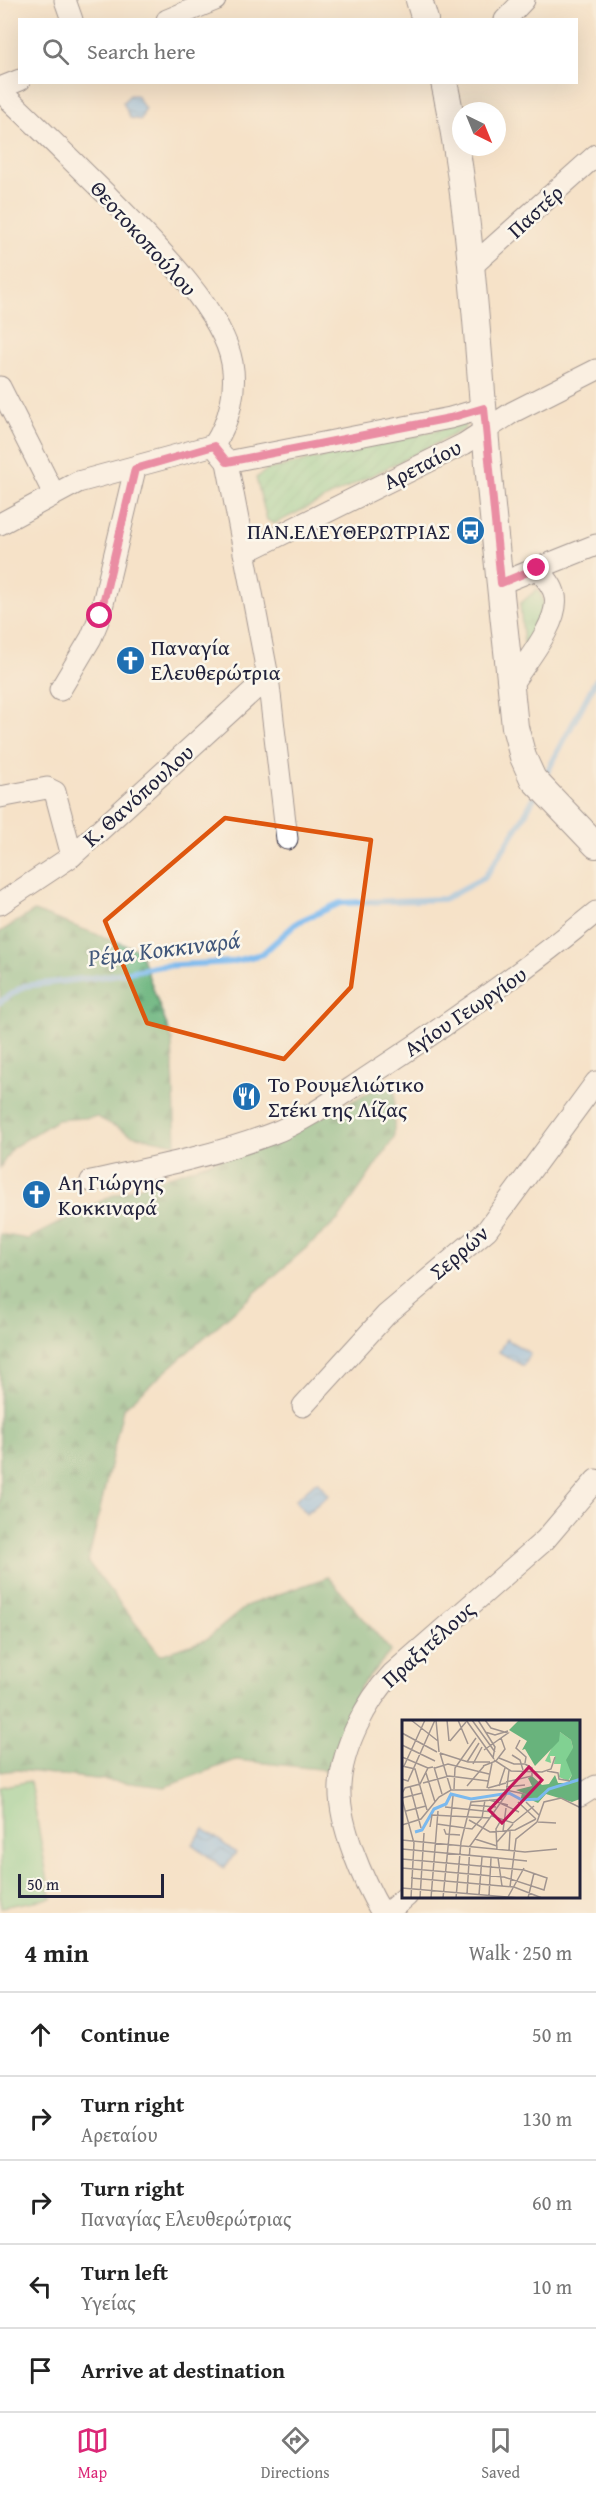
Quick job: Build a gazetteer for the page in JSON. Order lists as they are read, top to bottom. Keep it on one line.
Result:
{"streets":{"street":["Παστέρ","Θεοτοκοπούλου","Αρεταίου","Κ. Θανόπουλου","Αγίου Γεωργίου","Σερρών","Πραξιτέλους"]},"crossings":[["Θεοτοκοπούλου","Αρεταίου"]],"water":["Ρέμα Κοκκιναρά"],"places":{"bus stop":["ΠΑΝ.ΕΛΕΥΘΕΡΩΤΡΙΑΣ"],"church":["Παναγία Ελευθερώτρια","Αη Γιώργης Κοκκιναρά"],"restaurant":["Το Ρουμελιώτικο Στέκι της Λίζας"]},"scale_bar":"50 m","north":"bottom right","page":{"search":"Search here","scale":"50 m","heading":["4 min","Walk · 250 m"],"list":[["Continue","50 m"],["Turn right","Αρεταίου","130 m"],["Turn right","Παναγίας Ελευθερώτριας","60 m"],["Turn left","Υγείας","10 m"],"Arrive at destination"],"nav":["Map","Directions","Saved"]}}
